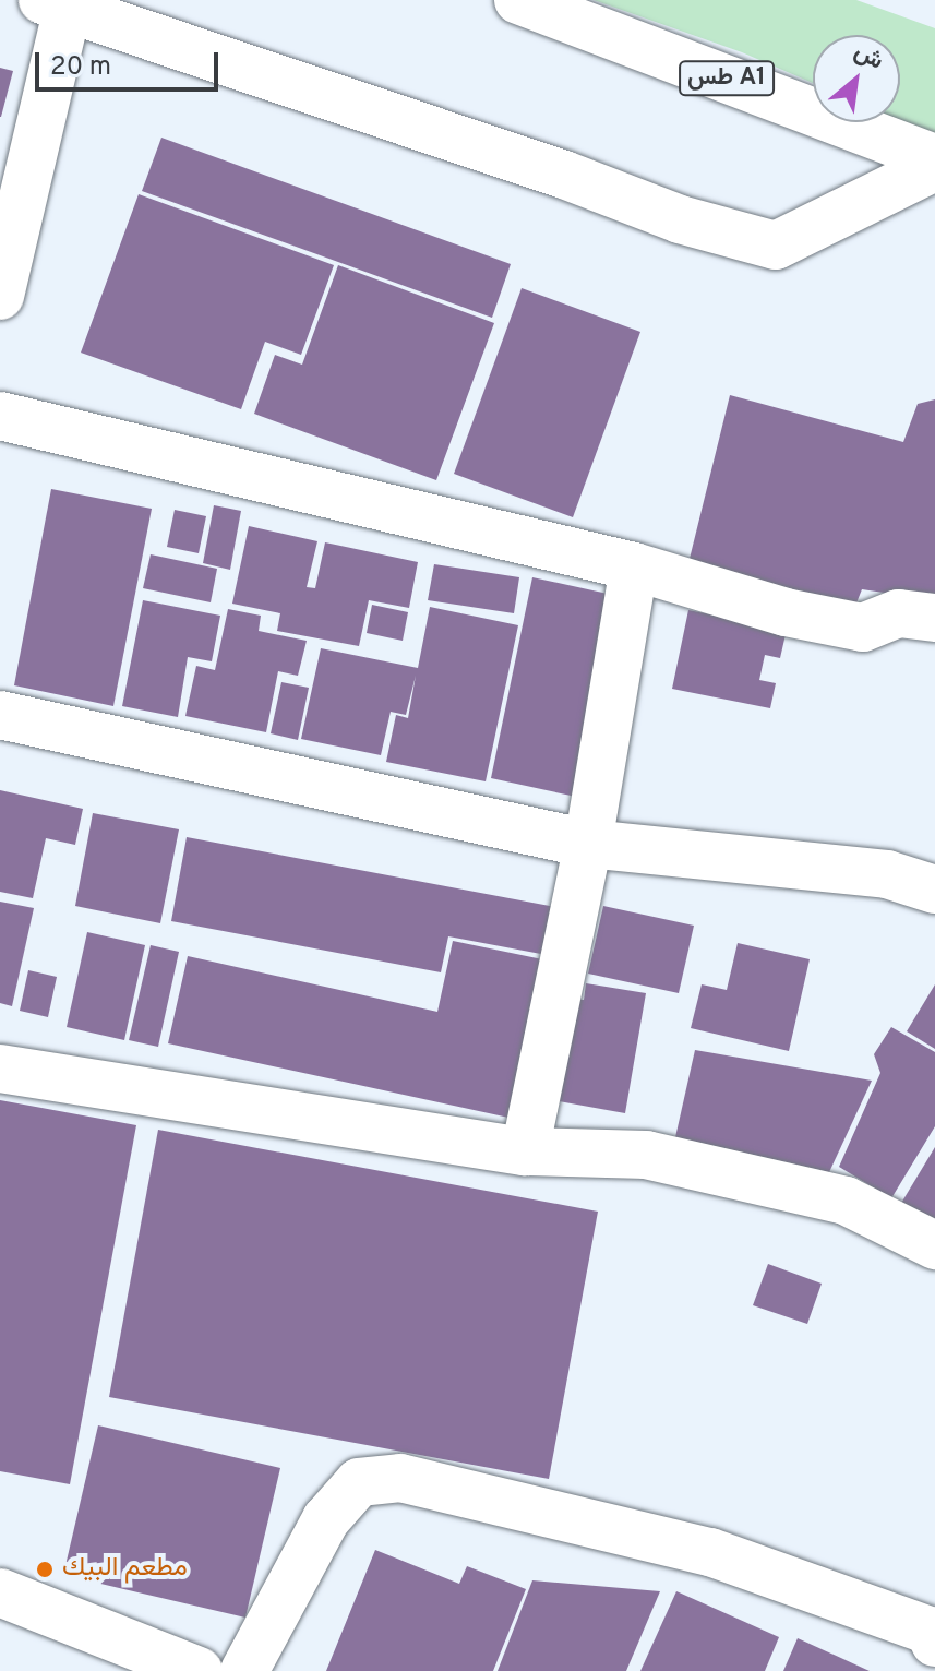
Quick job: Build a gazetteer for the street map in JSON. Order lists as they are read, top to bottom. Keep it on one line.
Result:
{"streets":{"main road":["طس A1"]},"places":["مطعم البيك"],"scale_bar":"20 m","north":"top right"}
